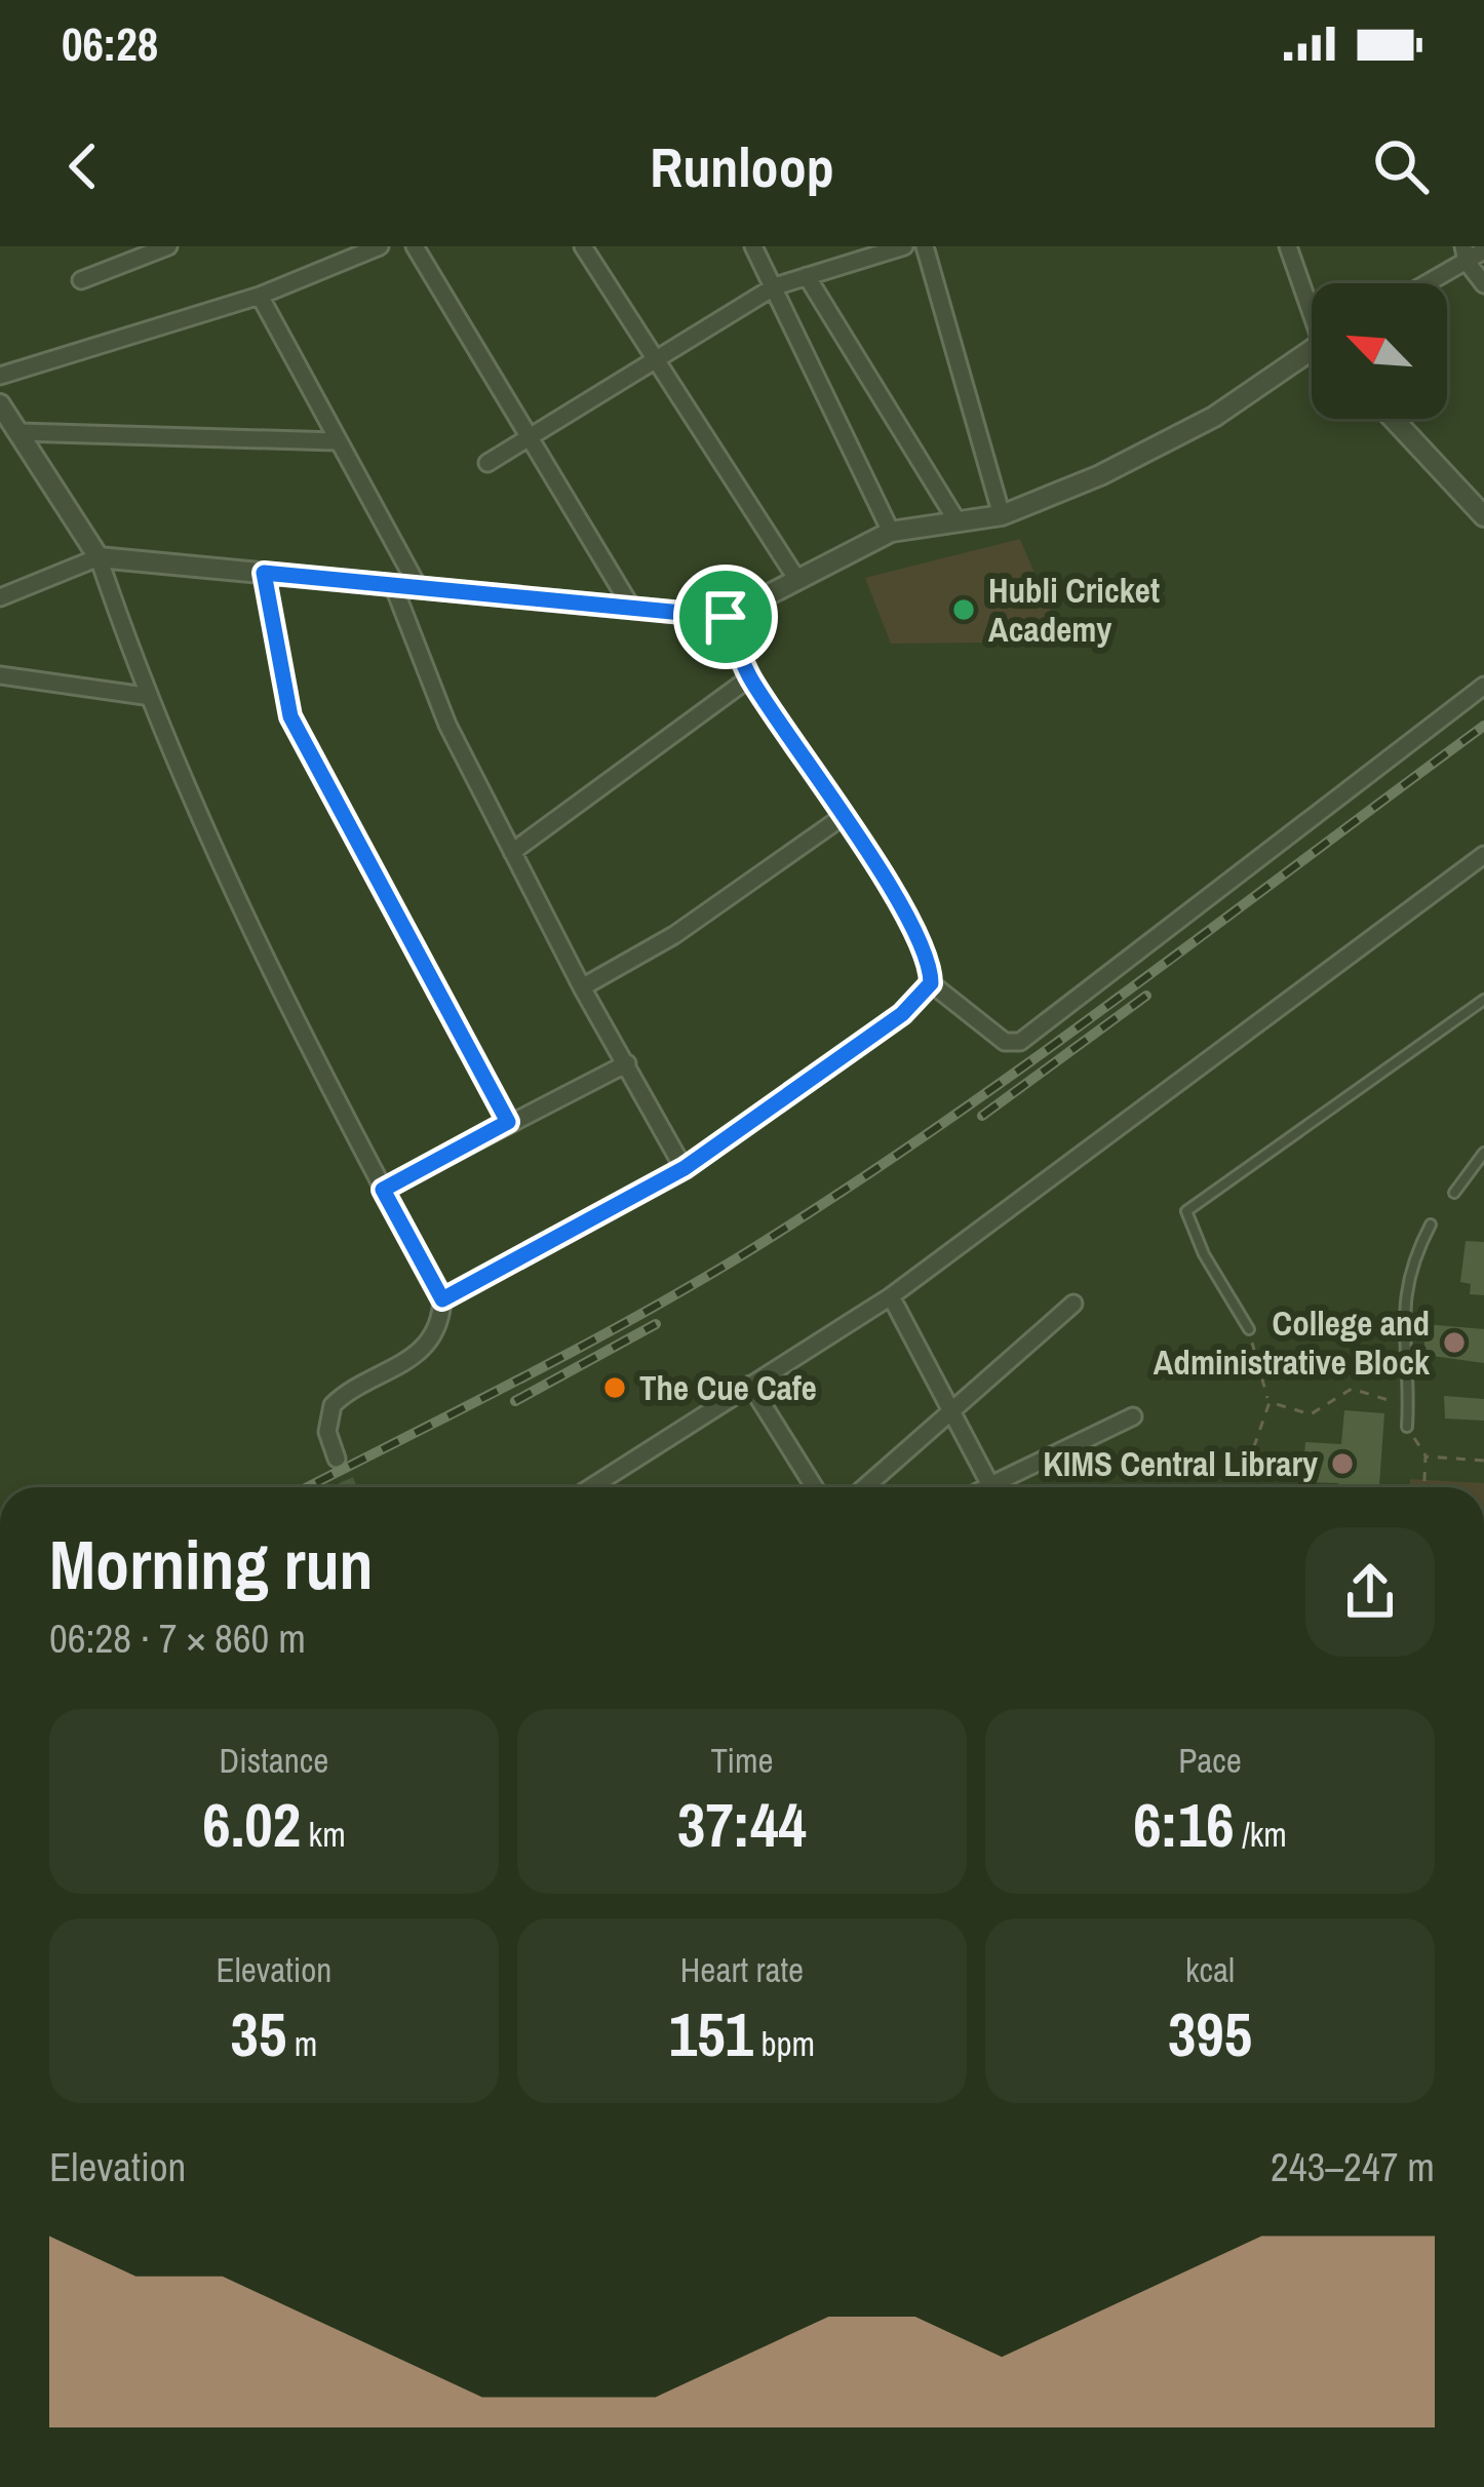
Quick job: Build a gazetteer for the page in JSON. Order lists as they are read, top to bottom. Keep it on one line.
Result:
{"places":["Hubli Cricket Academy","College and Administrative Block","The Cue Cafe","KIMS Central Library"],"north":"top left","page":{"status":"06:28","header":"Runloop","heading":["Morning run","06:28 · 7 × 860 m"],"stats":[["Distance","6.02 km"],["Time","37:44"],["Pace","6:16 /km"],["Elevation","35 m"],["Heart rate","151 bpm"],["kcal","395"]],"chart":["Elevation","243–247 m"]}}
